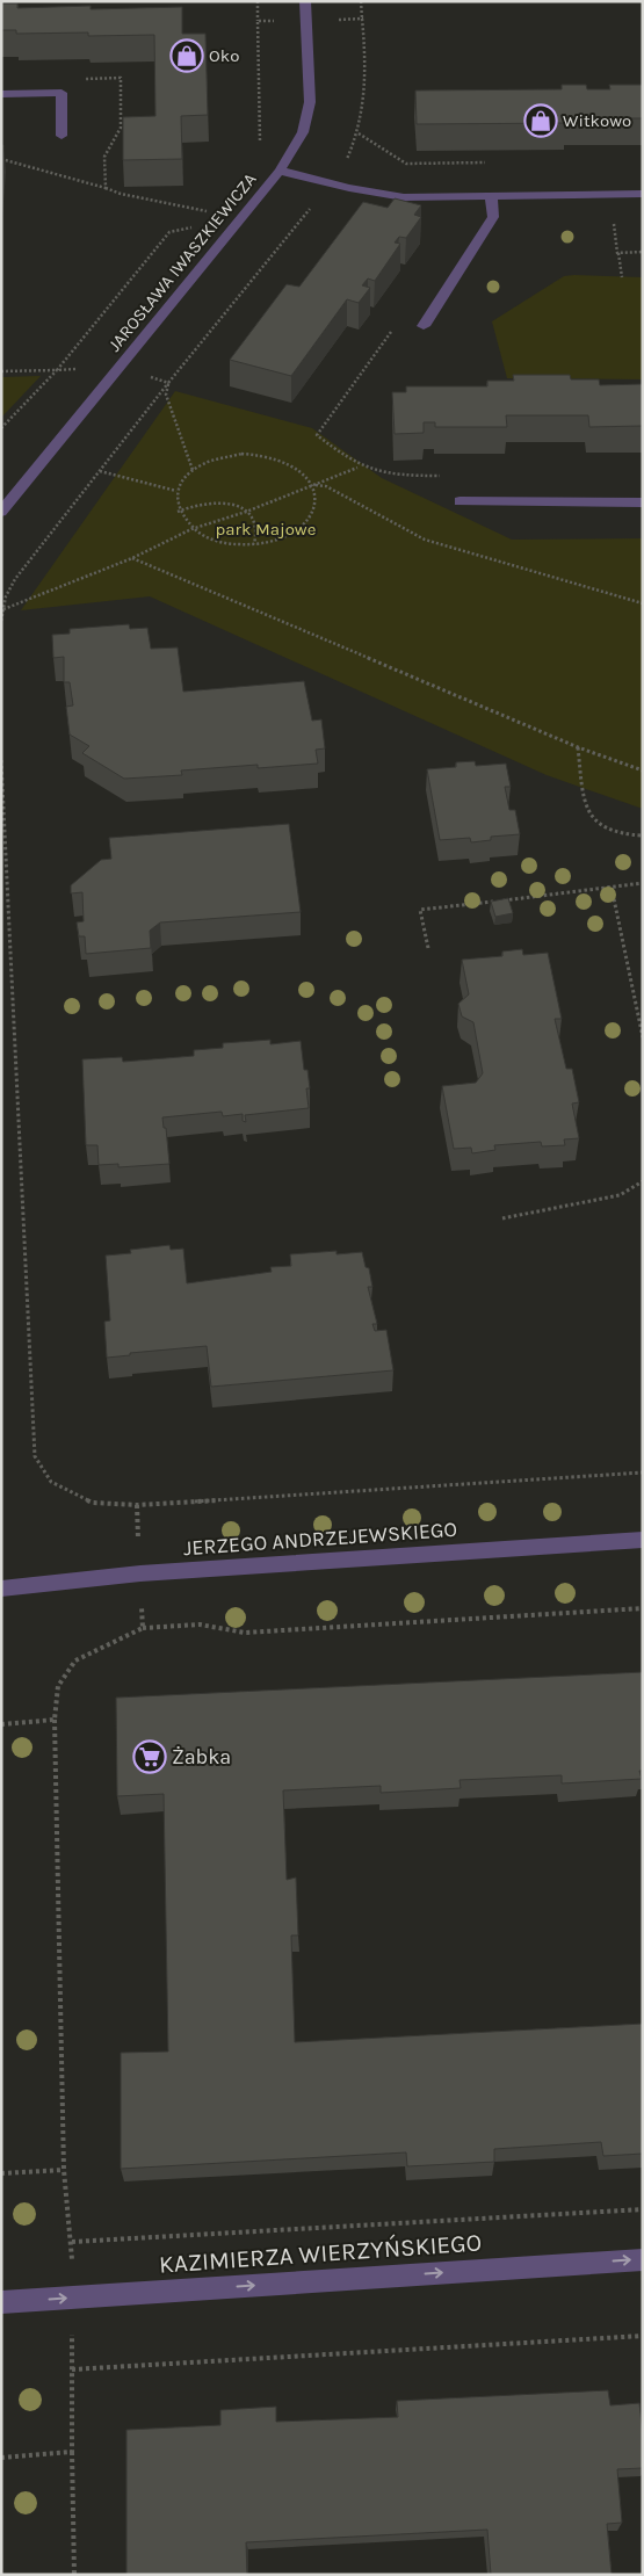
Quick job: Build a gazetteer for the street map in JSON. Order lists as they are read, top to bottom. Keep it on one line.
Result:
{"streets":{"street":["JAROSŁAWA IWASZKIEWICZA","JERZEGO ANDRZEJEWSKIEGO","KAZIMIERZA WIERZYŃSKIEGO"]},"one_way":["KAZIMIERZA WIERZYŃSKIEGO"],"parks":["park Majowe"],"places":{"shop":["Oko","Witkowo"],"supermarket":["Żabka"]}}
